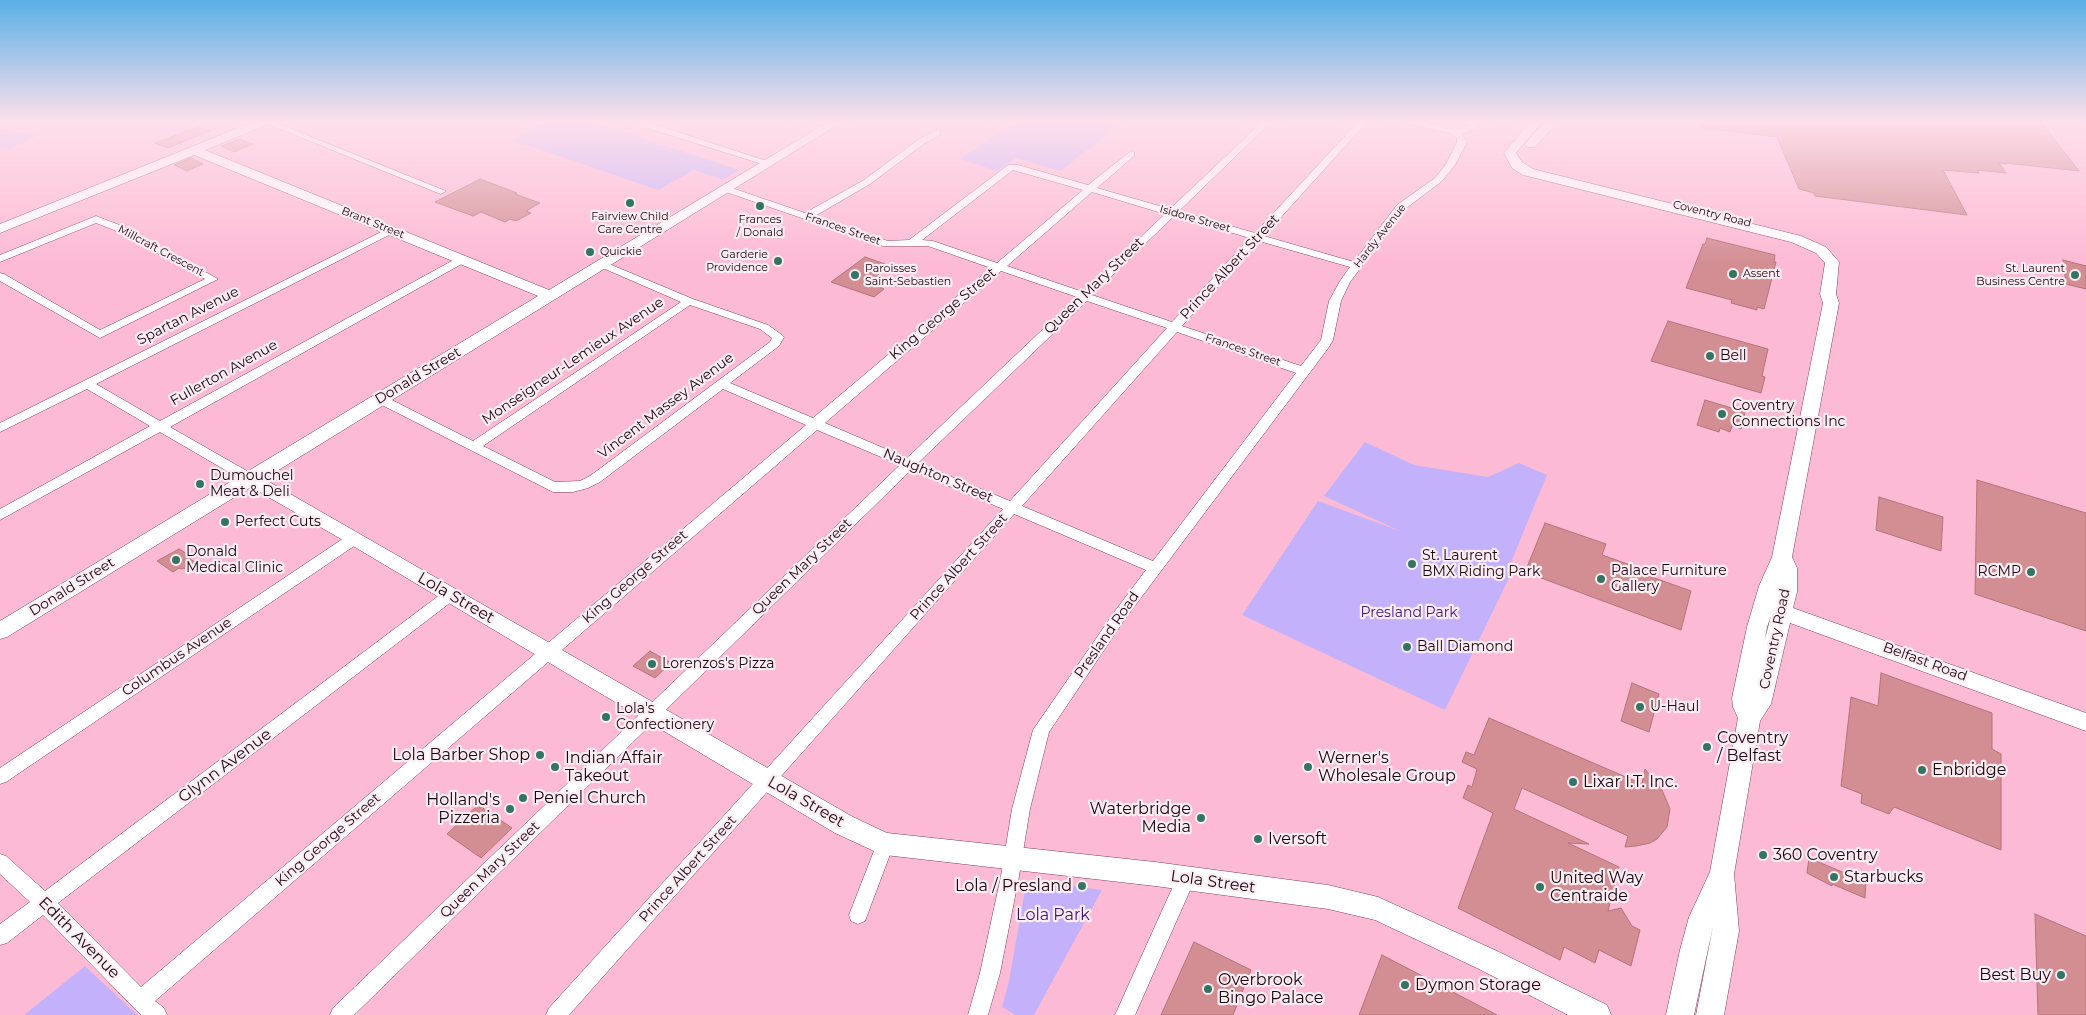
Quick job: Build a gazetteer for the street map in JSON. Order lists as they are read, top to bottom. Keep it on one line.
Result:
{"streets":{"street":["Coventry Road","Isidore Street","Brant Street","Frances Street","Hardy Avenue","Millcraft Crescent","Prince Albert Street","Queen Mary Street","King George Street","Spartan Avenue","Monseigneur-Lemieux Avenue","Fullerton Avenue","Donald Street","Vincent Massey Avenue","Naughton Street","Lola Street","Presland Road","Columbus Avenue","Belfast Road","Glynn Avenue","Edith Avenue"]},"crossings":[["Coventry Road","Belfast Road"],["Isidore Street","Frances Street"],["Isidore Street","Hardy Avenue"],["Isidore Street","Prince Albert Street"],["Isidore Street","Queen Mary Street"],["Isidore Street","King George Street"],["Brant Street","Spartan Avenue"],["Brant Street","Fullerton Avenue"],["Brant Street","Donald Street"],["Frances Street","Prince Albert Street"],["Frances Street","Queen Mary Street"],["Frances Street","King George Street"],["Frances Street","Donald Street"],["Frances Street","Presland Road"],["Hardy Avenue","Presland Road"],["Prince Albert Street","Naughton Street"],["Prince Albert Street","Lola Street"],["Queen Mary Street","Naughton Street"],["Queen Mary Street","Lola Street"],["King George Street","Naughton Street"],["King George Street","Lola Street"],["King George Street","Edith Avenue"],["Spartan Avenue","Lola Street"],["Monseigneur-Lemieux Avenue","Vincent Massey Avenue"],["Fullerton Avenue","Lola Street"],["Donald Street","Lola Street"],["Vincent Massey Avenue","Naughton Street"],["Naughton Street","Presland Road"],["Lola Street","Presland Road"],["Lola Street","Columbus Avenue"],["Lola Street","Glynn Avenue"],["Glynn Avenue","Edith Avenue"]],"parks":["Presland Park","Lola Park"],"places":["Fairview Child Care Centre","Frances / Donald","Quickie","Garderie Providence","Assent","Paroisses Saint-Sebastien","St. Laurent Business Centre","Bell","Coventry Connections Inc","Dumouchel Meat & Deli","Perfect Cuts","Donald Medical Clinic","St. Laurent BMX Riding Park","RCMP","Palace Furniture Gallery","Ball Diamond","Lorenzos's Pizza","U-Haul","Lola's Confectionery","Coventry / Belfast","Lola Barber Shop","Indian Affair Takeout","Werner's Wholesale Group","Enbridge","Lixar I.T. Inc.","Peniel Church","Holland's Pizzeria","Waterbridge Media","Iversoft","360 Coventry","Starbucks","Lola / Presland","United Way Centraide","Best Buy","Dymon Storage","Overbrook Bingo Palace"]}
